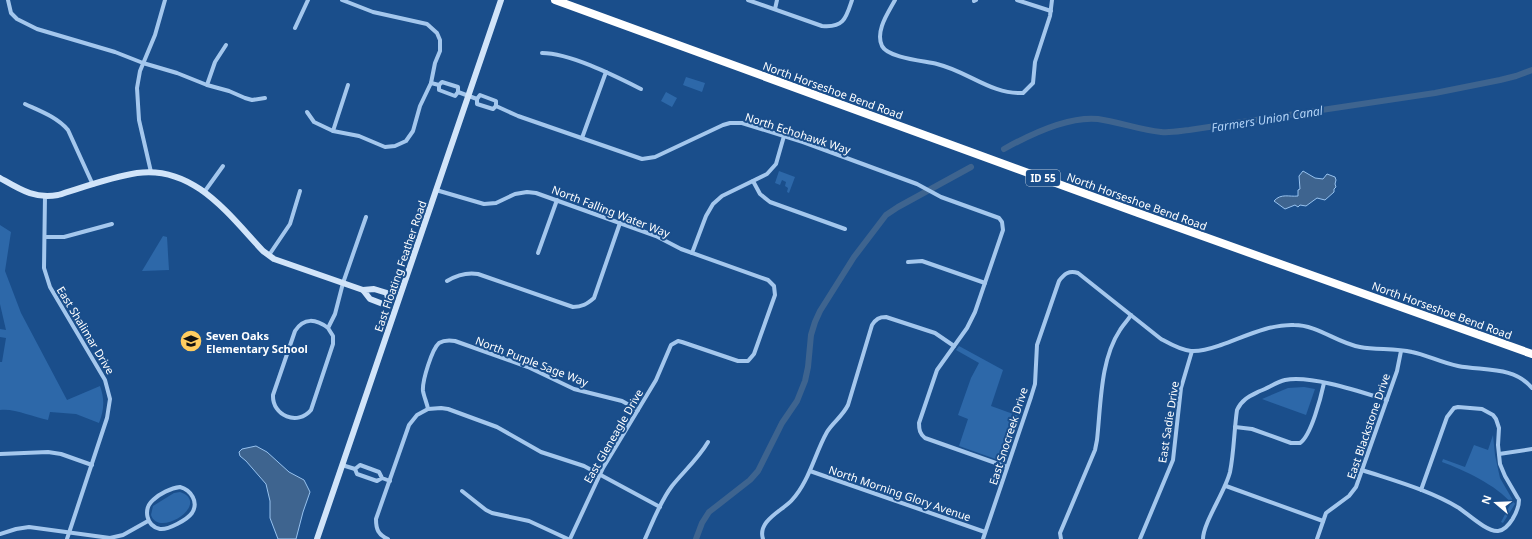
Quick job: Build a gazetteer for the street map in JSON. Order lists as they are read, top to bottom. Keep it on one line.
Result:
{"streets":{"highway":["North Horseshoe Bend Road","ID 55"],"main road":["East Floating Feather Road"],"street":["North Echohawk Way","North Falling Water Way","East Shalimar Drive","North Purple Sage Way","East Sadie Drive","East Blackstone Drive","East Gleneagle Drive","East Snocreek Drive","North Morning Glory Avenue"]},"crossings":[["North Echohawk Way","East Floating Feather Road"],["North Falling Water Way","East Floating Feather Road"],["North Falling Water Way","East Gleneagle Drive"],["North Purple Sage Way","East Gleneagle Drive"],["East Snocreek Drive","North Morning Glory Avenue"]],"water":["Farmers Union Canal"],"places":{"school or university":["Seven Oaks Elementary School"]},"north":"left"}
